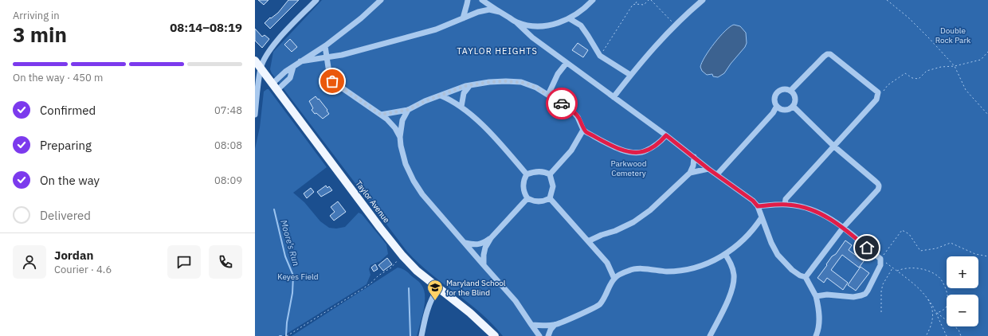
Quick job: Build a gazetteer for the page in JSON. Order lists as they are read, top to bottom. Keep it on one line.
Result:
{"streets":{"main road":["Taylor Avenue"]},"districts":["TAYLOR HEIGHTS"],"water":["Moore's Run"],"parks":["Double Rock Park","Parkwood Cemetery","Keyes Field"],"places":{"school or university":["Maryland School for the Blind"]},"page":{"heading":["3 min","Arriving in","08:14–08:19"],"panel":["Jordan","Courier · 4.6"],"bar":"On the way · 450 m","list":[["Confirmed","07:48"],["Preparing","08:08"],["On the way","08:09"],"Delivered"],"map_buttons":["+","−"]}}
